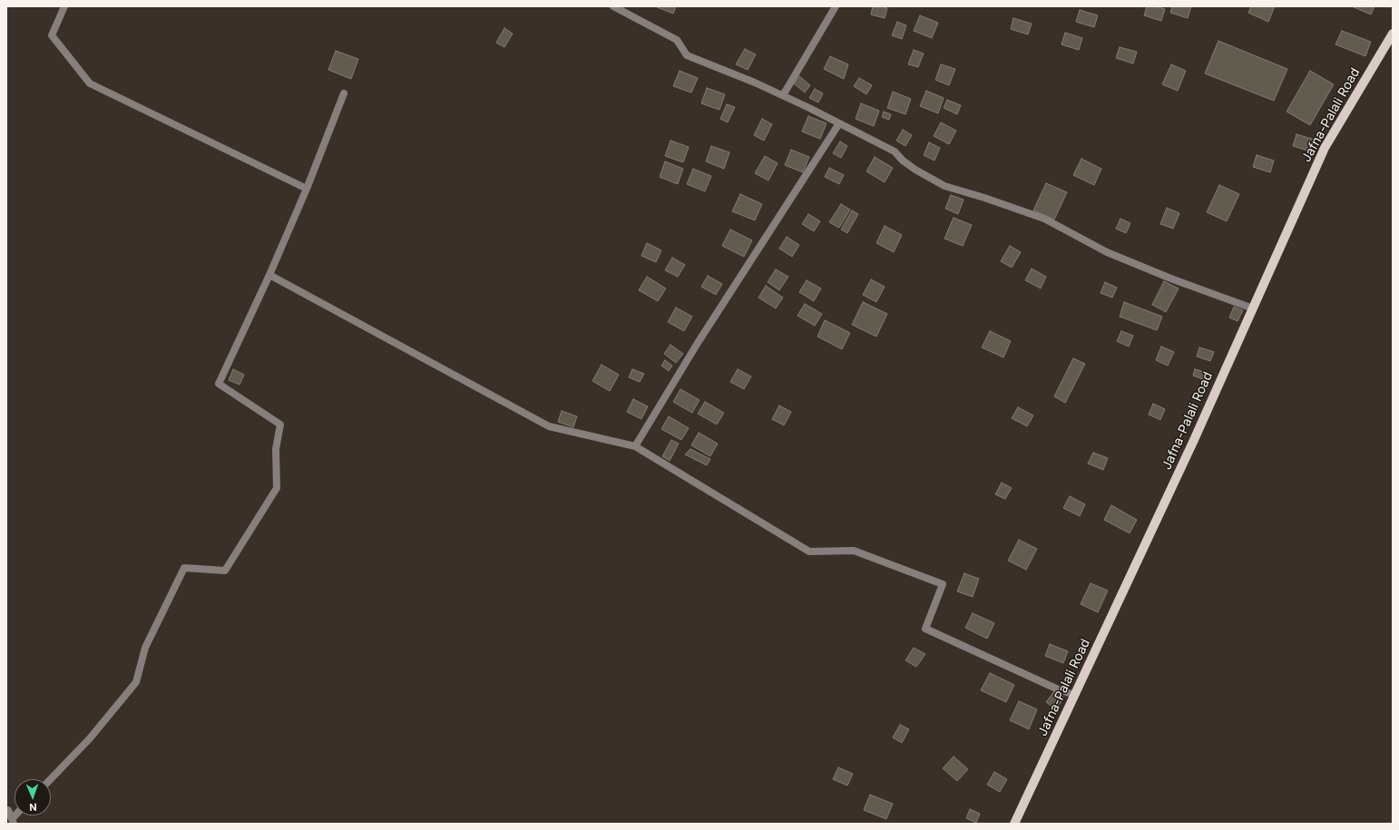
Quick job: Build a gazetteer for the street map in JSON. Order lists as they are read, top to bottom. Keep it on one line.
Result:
{"streets":{"main road":["Jafna-Palali Road"]},"north":"bottom"}
